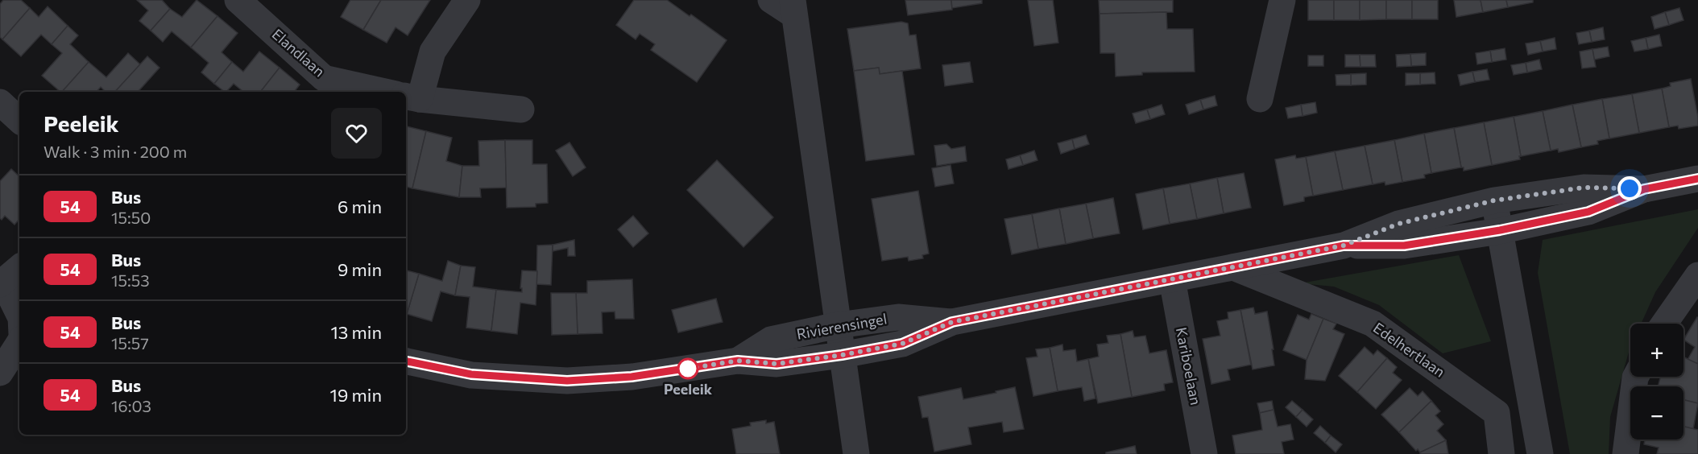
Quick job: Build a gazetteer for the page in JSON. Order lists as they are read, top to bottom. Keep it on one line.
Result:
{"streets":{"street":["Elandlaan","Rivierensingel","Edelhertlaan","Kariboelaan"]},"crossings":[["Rivierensingel","Edelhertlaan"],["Rivierensingel","Kariboelaan"]],"places":["Peeleik"],"lines":["bus line 54"],"page":{"heading":["Peeleik","Walk · 3 min · 200 m"],"list":[{"mark":"54","name":"Bus","note":"15:50","value":"6 min"},{"mark":"54","name":"Bus","note":"15:53","value":"9 min"},{"mark":"54","name":"Bus","note":"15:57","value":"13 min"},{"mark":"54","name":"Bus","note":"16:03","value":"19 min"}],"map_buttons":["+","−"]}}
